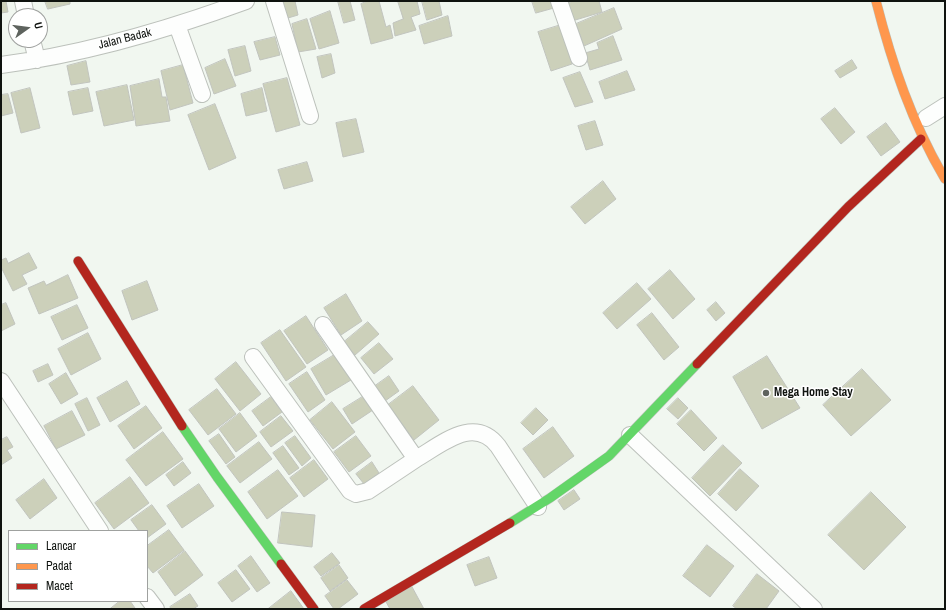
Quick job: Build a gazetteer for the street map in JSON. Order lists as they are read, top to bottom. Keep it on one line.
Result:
{"streets":{"street":["Jalan Badak"]},"places":["Mega Home Stay"],"legend":["Lancar","Padat","Macet"],"north":"right"}
